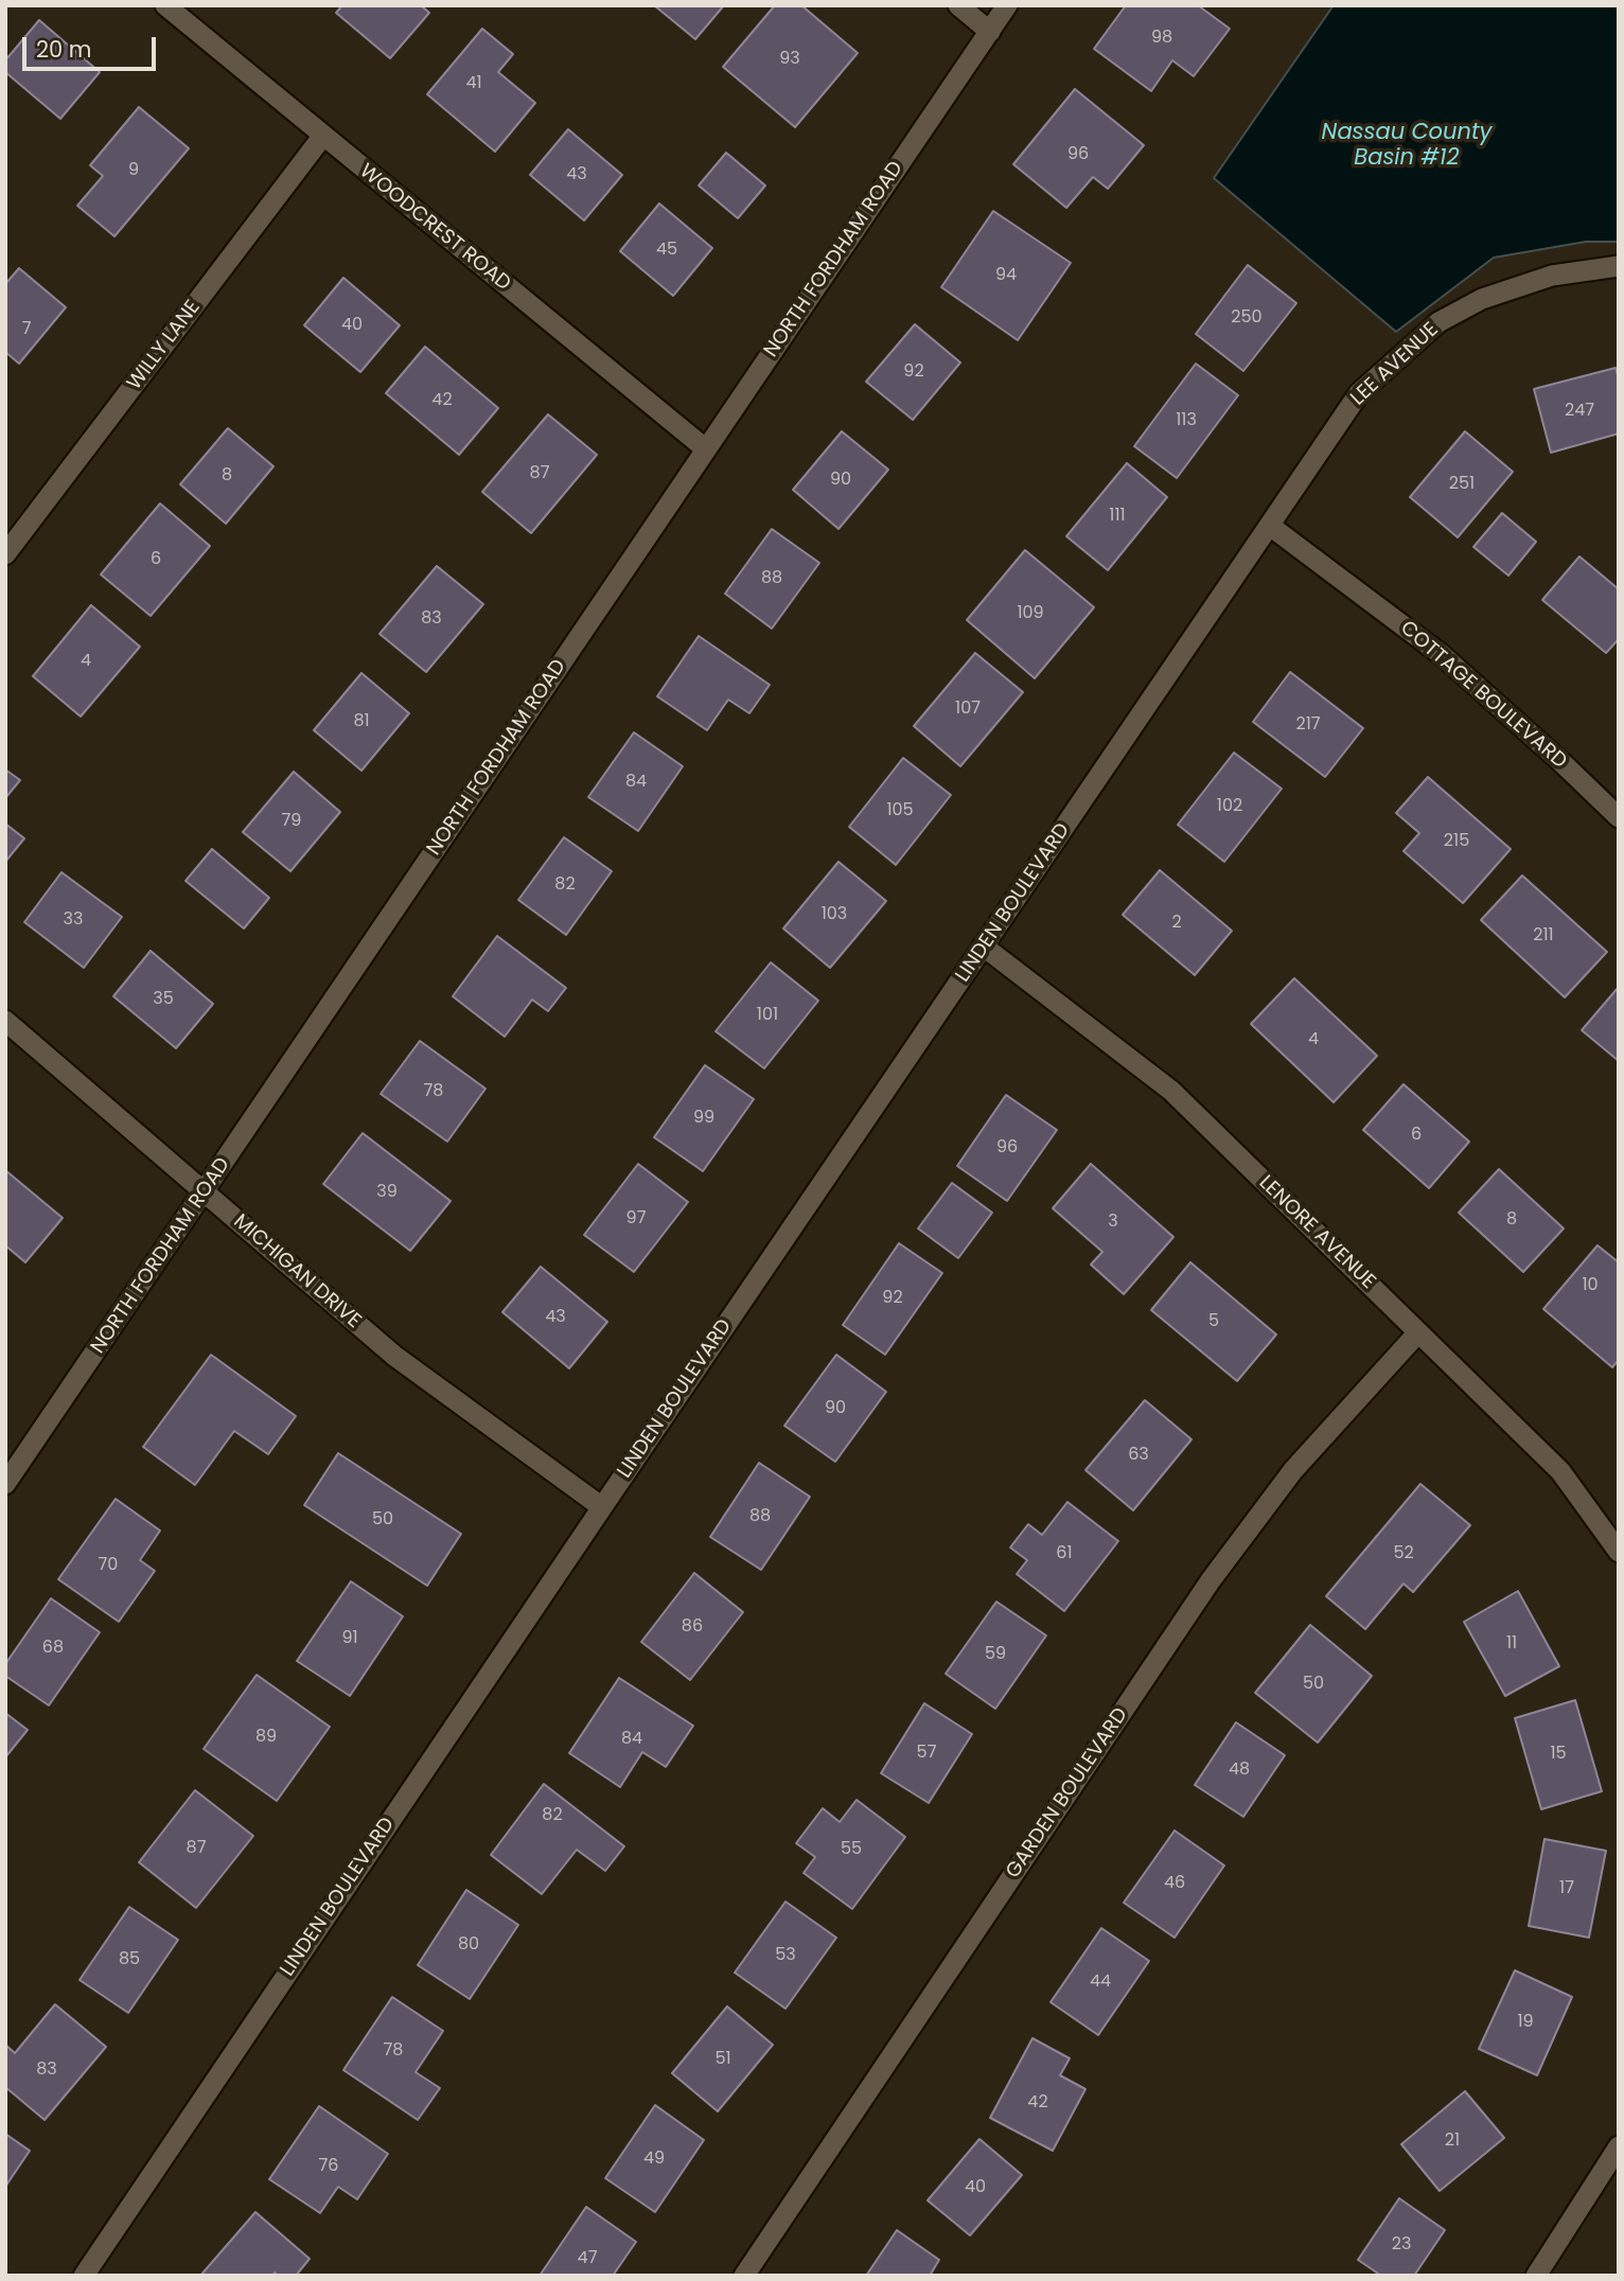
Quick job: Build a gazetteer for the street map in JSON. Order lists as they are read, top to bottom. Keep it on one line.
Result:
{"streets":{"street":["WOODCREST ROAD","NORTH FORDHAM ROAD","WILLY LANE","LEE AVENUE","COTTAGE BOULEVARD","LINDEN BOULEVARD","LENORE AVENUE","MICHIGAN DRIVE","GARDEN BOULEVARD"]},"crossings":[["WOODCREST ROAD","NORTH FORDHAM ROAD"],["WOODCREST ROAD","WILLY LANE"],["NORTH FORDHAM ROAD","MICHIGAN DRIVE"],["LEE AVENUE","COTTAGE BOULEVARD"],["LEE AVENUE","LINDEN BOULEVARD"],["COTTAGE BOULEVARD","LINDEN BOULEVARD"],["LINDEN BOULEVARD","LENORE AVENUE"],["LINDEN BOULEVARD","MICHIGAN DRIVE"],["LENORE AVENUE","GARDEN BOULEVARD"]],"water":["Nassau County Basin #12"],"house_numbers":["98","93","41","96","9","43","45","94","250","40","7","92","42","247","113","87","8","90","251","111","6","88","109","83","4","107","81","217","84","102","105","79","215","82","103","33","2","211","35","101","4","78","99","6","96","39","97","8","3","10","92","43","5","90","63","88","50","61","52","70","86","91","11","68","59","50","89","84","57","15","48","82","87","55","46","17","80","53","85","44","19","78","51","83","42","21","49","76","40","23","47"],"scale_bar":"20 m"}
